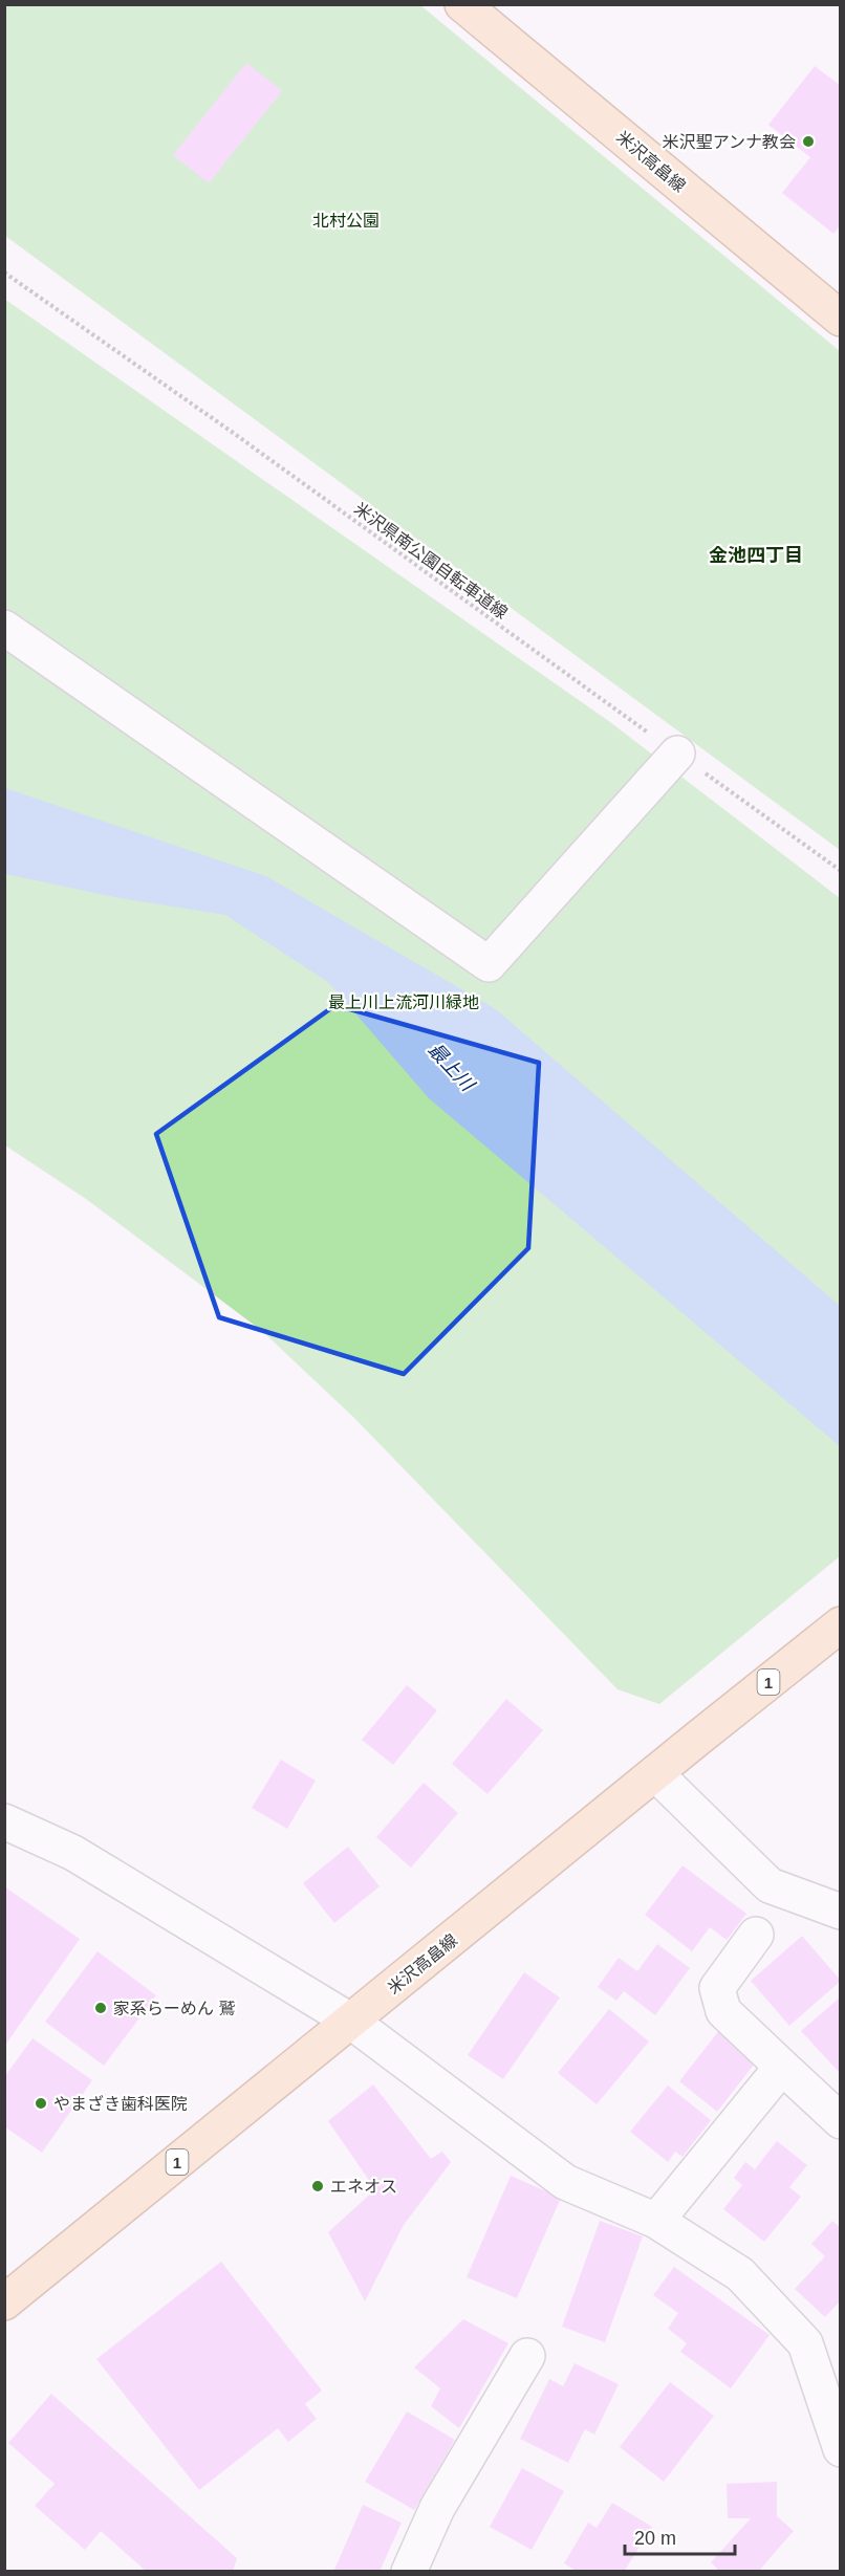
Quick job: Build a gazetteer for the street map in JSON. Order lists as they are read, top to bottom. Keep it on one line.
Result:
{"streets":{"main road":["米沢高畠線","1"],"path":["米沢県南公園自転車道線"]},"districts":["金池四丁目"],"water":["最上川"],"parks":["北村公園","最上川上流河川緑地"],"places":["米沢聖アンナ教会","家系らーめん 鷲","やまざき歯科医院","エネオス"],"scale_bar":"20 m"}
